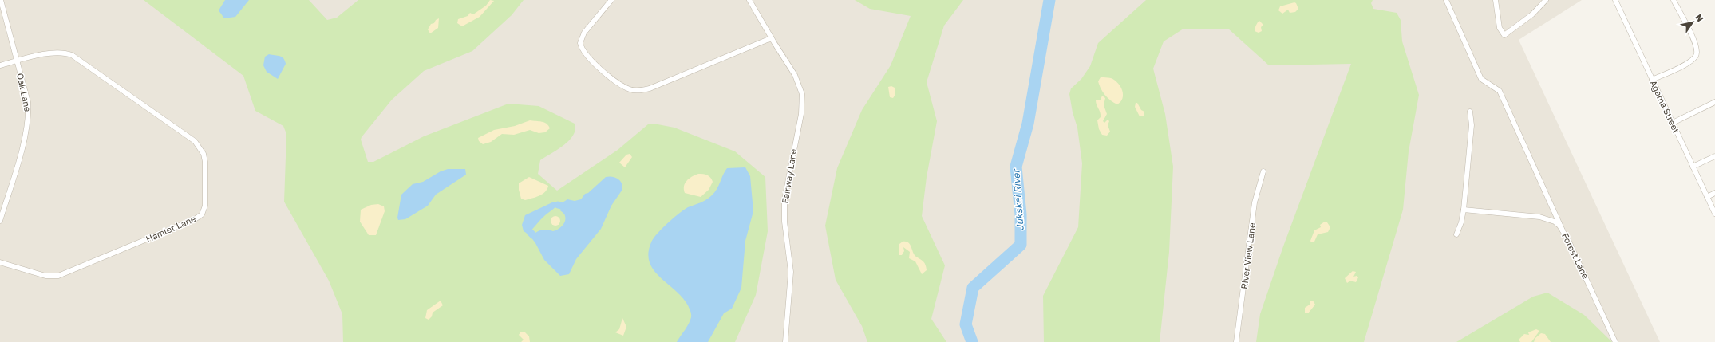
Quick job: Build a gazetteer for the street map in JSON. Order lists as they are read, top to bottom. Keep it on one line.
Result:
{"streets":{"street":["Oak Lane","Agama Street","Fairway Lane","Hamlet Lane","River View Lane","Forest Lane"]},"crossings":[["Oak Lane","Hamlet Lane"]],"water":["Jukskei River"],"north":"top right"}
